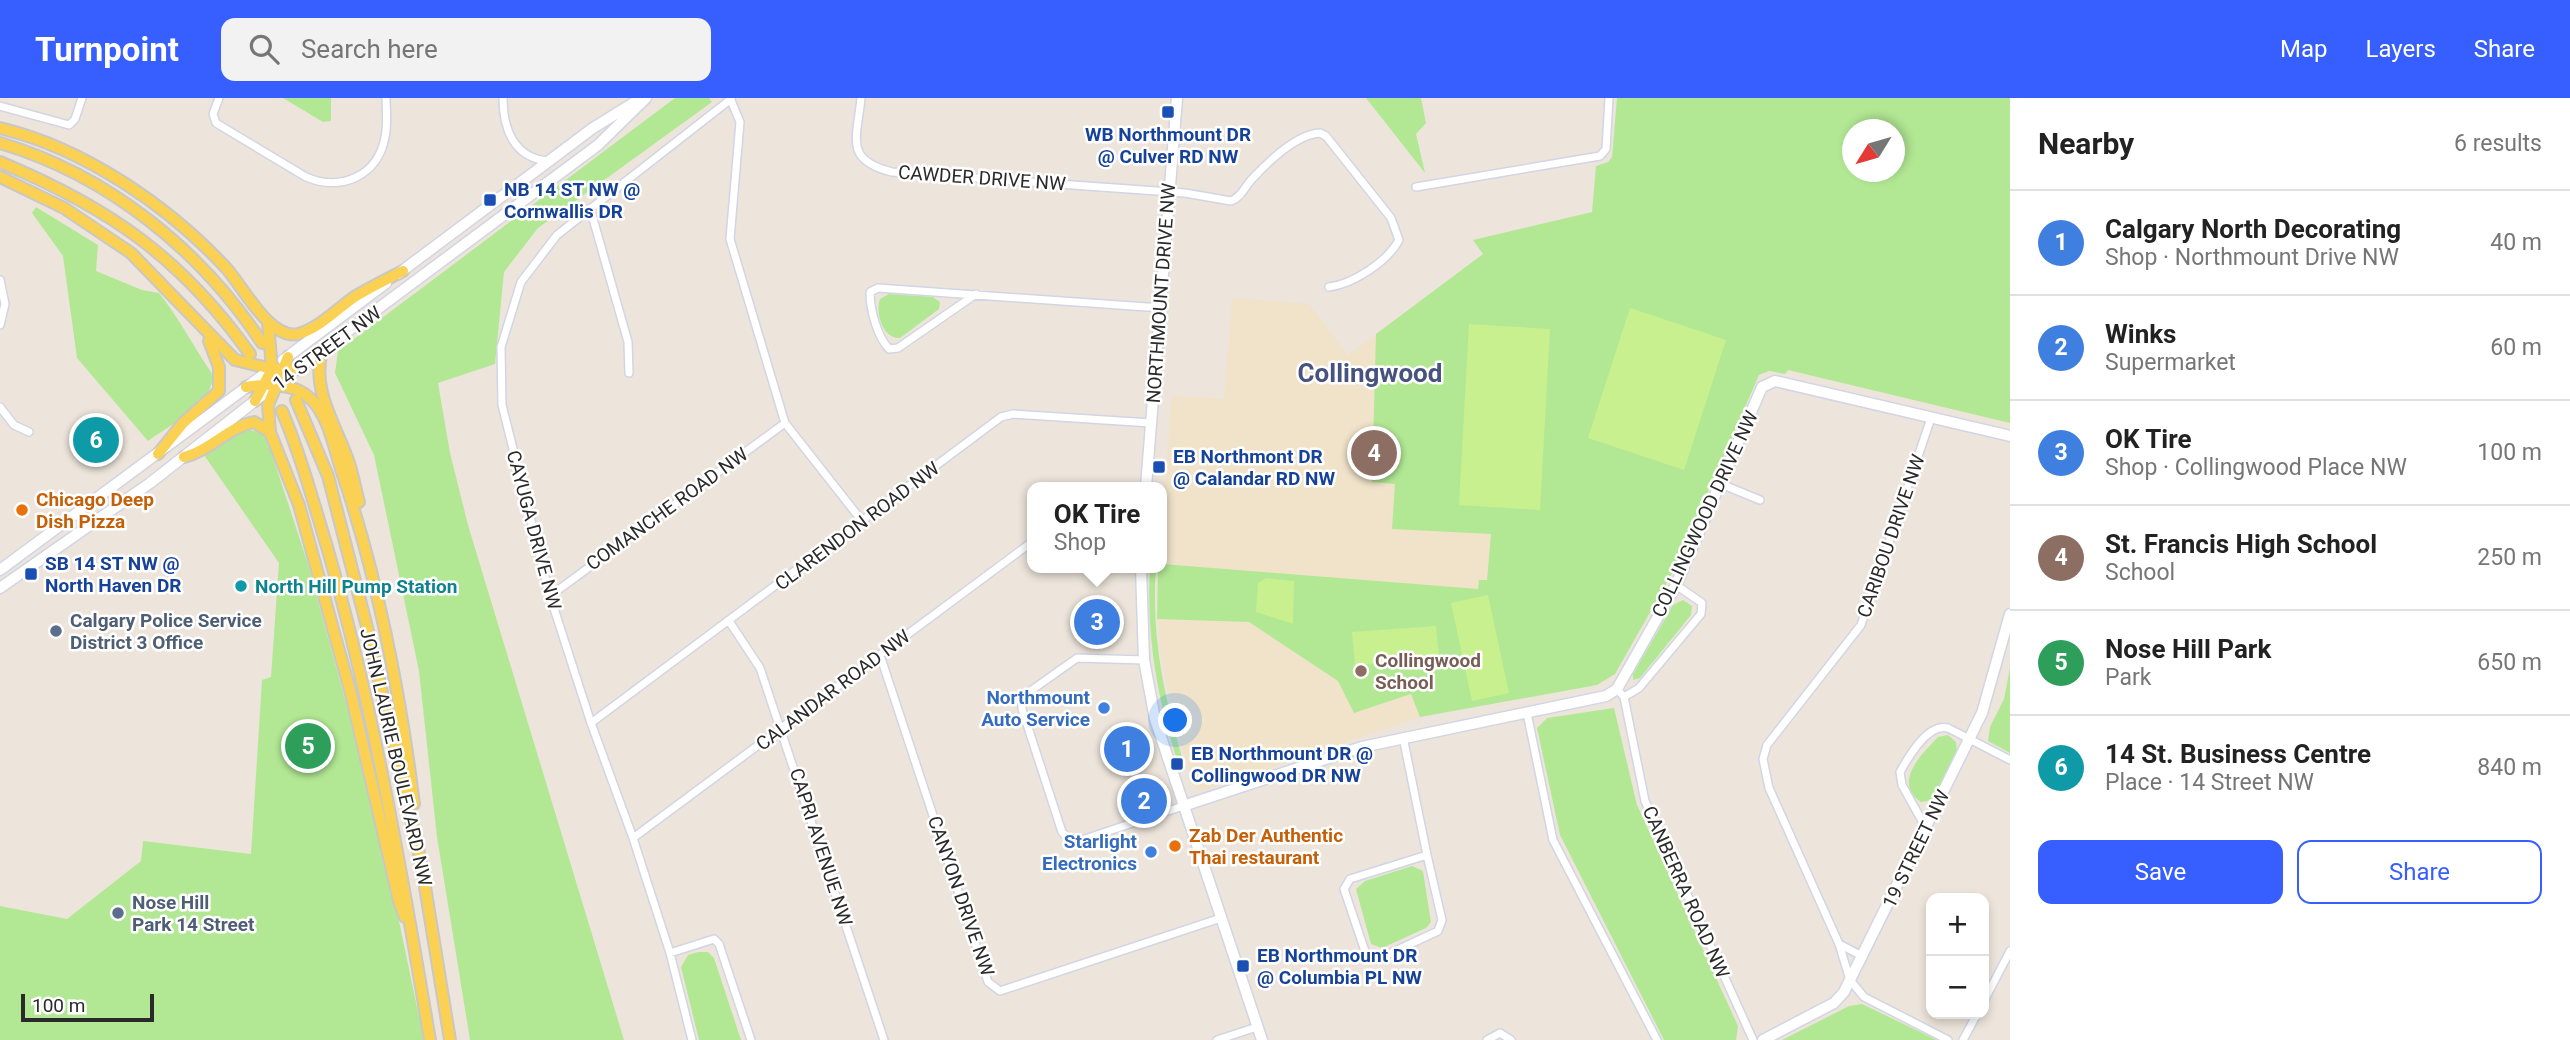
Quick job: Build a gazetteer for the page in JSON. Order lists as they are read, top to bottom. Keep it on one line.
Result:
{"streets":{"main road":["JOHN LAURIE BOULEVARD NW"],"street":["CAWDER DRIVE NW","NORTHMOUNT DRIVE NW","14 STREET NW","COMANCHE ROAD NW","COLLINGWOOD DRIVE NW","CLARENDON ROAD NW","CAYUGA DRIVE NW","CARIBOU DRIVE NW","CALANDAR ROAD NW","CAPRI AVENUE NW","19 STREET NW","CANBERRA ROAD NW","CANYON DRIVE NW"]},"crossings":[["CAWDER DRIVE NW","NORTHMOUNT DRIVE NW"],["NORTHMOUNT DRIVE NW","CLARENDON ROAD NW"],["COMANCHE ROAD NW","CAYUGA DRIVE NW"],["COLLINGWOOD DRIVE NW","CARIBOU DRIVE NW"],["COLLINGWOOD DRIVE NW","CANBERRA ROAD NW"],["CLARENDON ROAD NW","CAYUGA DRIVE NW"],["CLARENDON ROAD NW","CAPRI AVENUE NW"],["CAYUGA DRIVE NW","CALANDAR ROAD NW"],["CARIBOU DRIVE NW","19 STREET NW"],["CALANDAR ROAD NW","CAPRI AVENUE NW"],["CALANDAR ROAD NW","CANYON DRIVE NW"]],"districts":["Collingwood"],"places":{"transit":["WB Northmount DR @ Culver RD NW","NB 14 ST NW @ Cornwallis DR","EB Northmont DR @ Calandar RD NW","SB 14 ST NW @ North Haven DR","EB Northmount DR @ Collingwood DR NW","EB Northmount DR @ Columbia PL NW"],"other":["Chicago Deep Dish Pizza","North Hill Pump Station","Calgary Police Service District 3 Office","Collingwood School","Northmount Auto Service","Zab Der Authentic Thai restaurant","Starlight Electronics","Nose Hill Park 14 Street"]},"scale_bar":"100 m","north":"bottom left","page":{"header":"Turnpoint","search":"Search here","nav":["Map","Layers","Share"],"heading":["Nearby","6 results"],"list":[{"mark":"1","name":"Calgary North Decorating","note":"Shop · Northmount Drive NW","value":"40 m"},{"mark":"2","name":"Winks","note":"Supermarket","value":"60 m"},{"mark":"3","name":"OK Tire","note":"Shop · Collingwood Place NW","value":"100 m"},{"mark":"4","name":"St. Francis High School","note":"School","value":"250 m"},{"mark":"5","name":"Nose Hill Park","note":"Park","value":"650 m"},{"mark":"6","name":"14 St. Business Centre","note":"Place · 14 Street NW","value":"840 m"}],"pins":["6","4","3","5","1","2"],"popup":["OK Tire","Shop"],"buttons":["Save","Share"],"map_buttons":["+","−"],"scale":"100 m"}}
